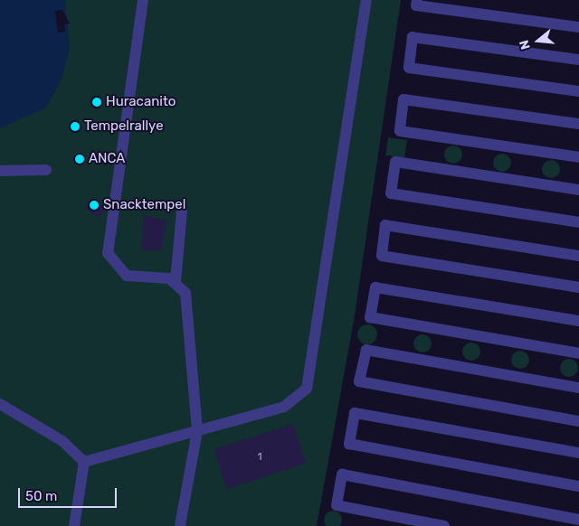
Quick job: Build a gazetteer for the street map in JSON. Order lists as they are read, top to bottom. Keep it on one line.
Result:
{"places":["Huracanito","Tempelrallye","ANCA","Snacktempel"],"house_numbers":["1"],"scale_bar":"50 m","north":"left"}
